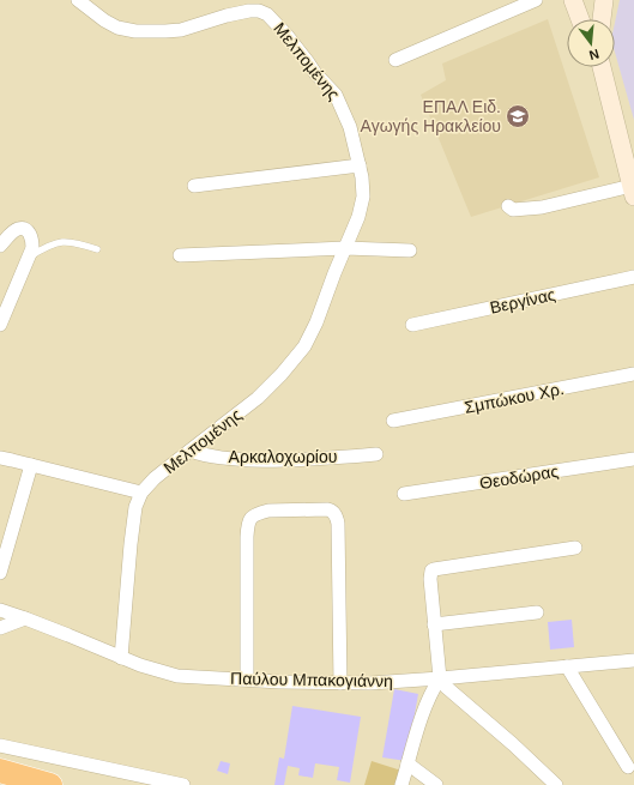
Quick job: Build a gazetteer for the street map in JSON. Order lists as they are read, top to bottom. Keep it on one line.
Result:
{"streets":{"street":["Μελπομένης","Βεργίνας","Σμπώκου Χρ.","Αρκαλοχωρίου","Θεοδώρας","Παύλου Μπακογιάννη"]},"crossings":[["Μελπομένης","Αρκαλοχωρίου"],["Μελπομένης","Παύλου Μπακογιάννη"]],"places":{"school or university":["ΕΠΑΛ Ειδ. Αγωγής Ηρακλείου"]},"north":"bottom"}
